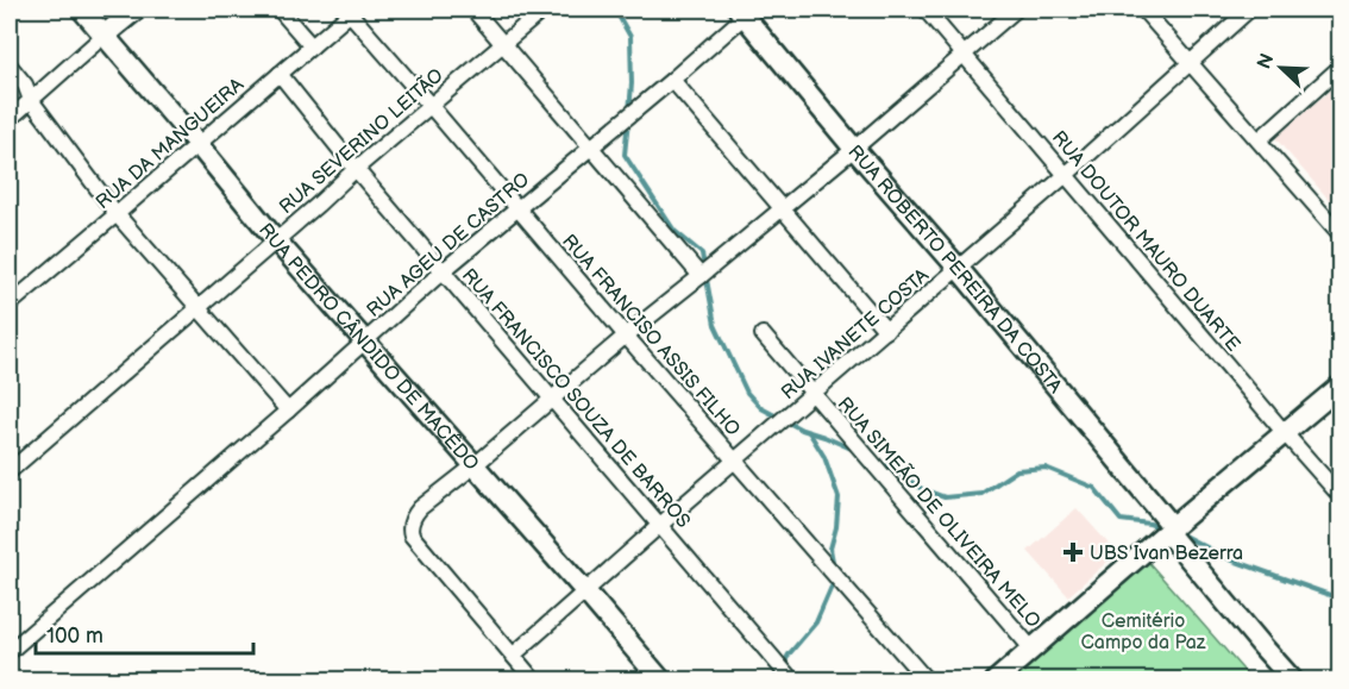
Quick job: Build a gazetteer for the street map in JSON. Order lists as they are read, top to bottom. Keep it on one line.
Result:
{"streets":{"street":["RUA SEVERINO LEITÃO","RUA DA MANGUEIRA","RUA DOUTOR MAURO DUARTE","RUA AGEU DE CASTRO","RUA ROBERTO PEREIRA DA COSTA","RUA IVANETE COSTA","RUA FRANCISO ASSIS FILHO","RUA PEDRO CÂNDIDO DE MACÊDO","RUA FRANCISCO SOUZA DE BARROS","RUA SIMEÃO DE OLIVEIRA MELO"]},"crossings":[["RUA SEVERINO LEITÃO","RUA FRANCISO ASSIS FILHO"],["RUA SEVERINO LEITÃO","RUA PEDRO CÂNDIDO DE MACÊDO"],["RUA SEVERINO LEITÃO","RUA FRANCISCO SOUZA DE BARROS"],["RUA DA MANGUEIRA","RUA FRANCISO ASSIS FILHO"],["RUA DA MANGUEIRA","RUA PEDRO CÂNDIDO DE MACÊDO"],["RUA DA MANGUEIRA","RUA FRANCISCO SOUZA DE BARROS"],["RUA DOUTOR MAURO DUARTE","RUA IVANETE COSTA"],["RUA AGEU DE CASTRO","RUA ROBERTO PEREIRA DA COSTA"],["RUA AGEU DE CASTRO","RUA FRANCISO ASSIS FILHO"],["RUA AGEU DE CASTRO","RUA PEDRO CÂNDIDO DE MACÊDO"],["RUA AGEU DE CASTRO","RUA FRANCISCO SOUZA DE BARROS"],["RUA ROBERTO PEREIRA DA COSTA","RUA IVANETE COSTA"],["RUA IVANETE COSTA","RUA FRANCISO ASSIS FILHO"],["RUA IVANETE COSTA","RUA PEDRO CÂNDIDO DE MACÊDO"],["RUA IVANETE COSTA","RUA FRANCISCO SOUZA DE BARROS"],["RUA IVANETE COSTA","RUA SIMEÃO DE OLIVEIRA MELO"]],"parks":["Cemitério Campo da Paz"],"places":{"health":["UBS Ivan Bezerra"]},"scale_bar":"100 m","north":"top left"}
